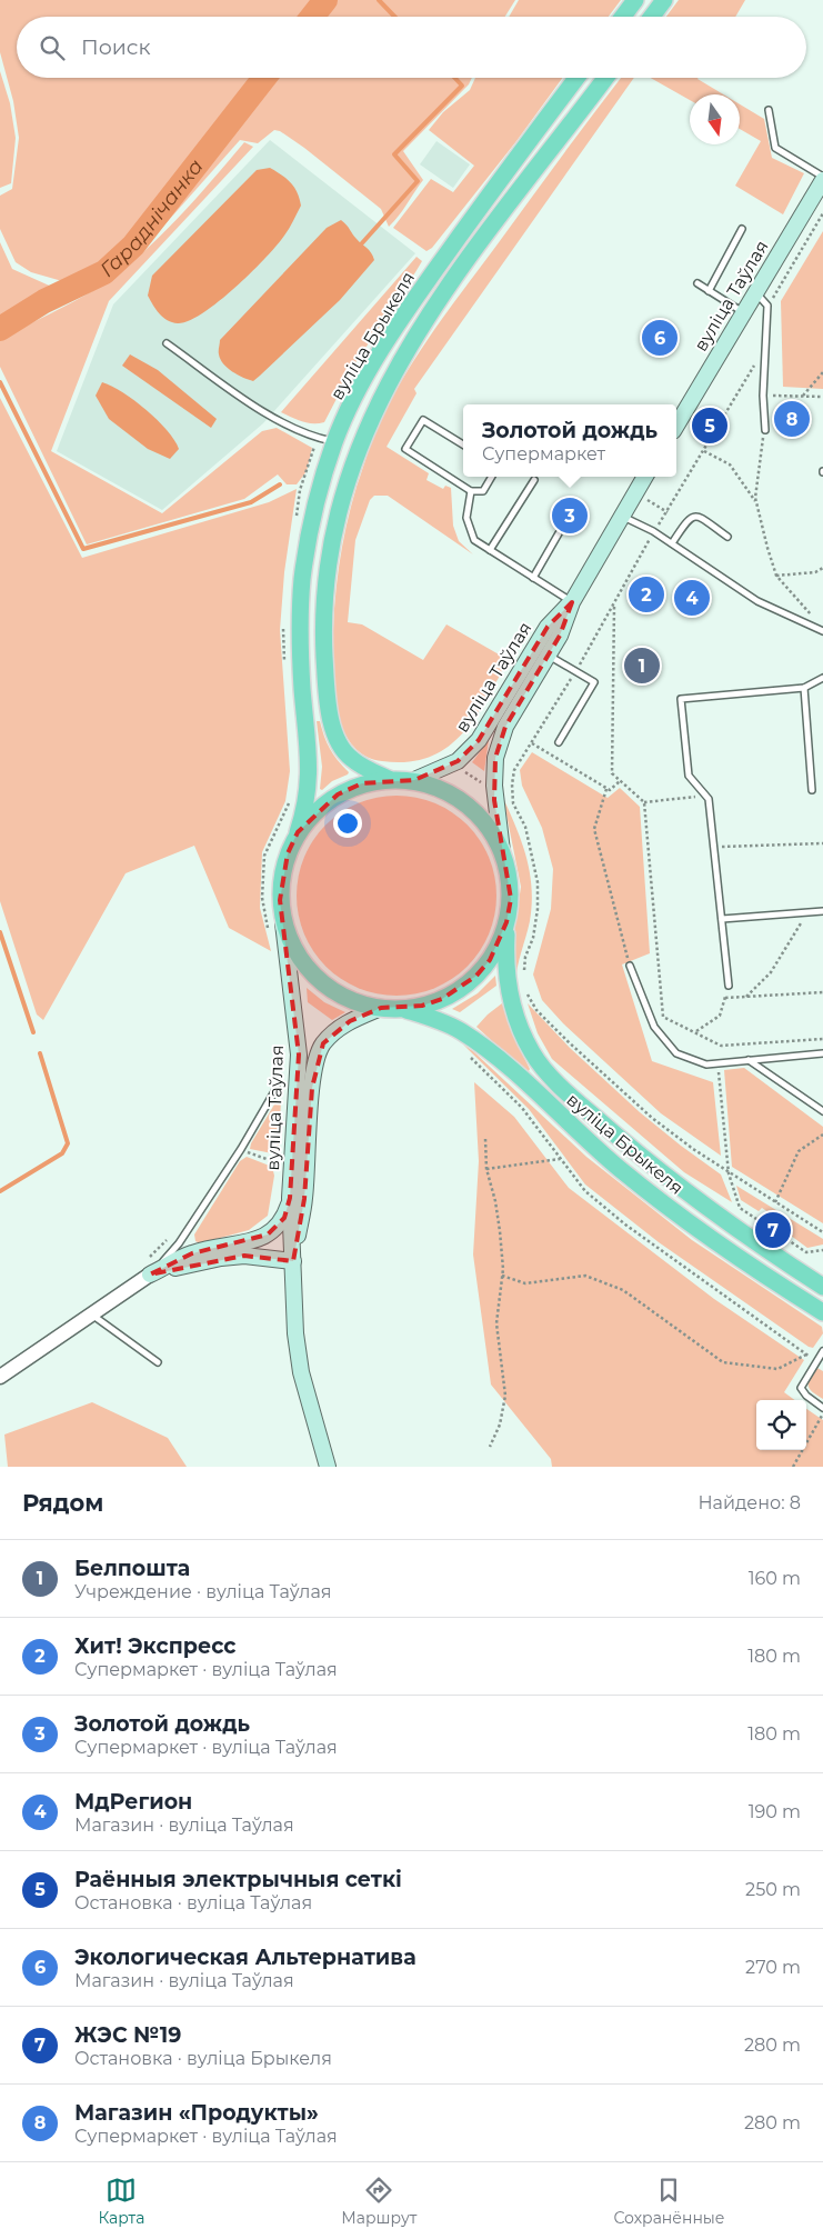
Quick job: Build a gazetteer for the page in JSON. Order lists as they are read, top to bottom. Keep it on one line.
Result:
{"streets":{"main road":["вуліца Таўлая","вуліца Брыкеля"]},"water":["Гараднічанка"],"north":"bottom","page":{"search":"Поиск","pins":["6","8","5","3","2","4","1","7"],"popup":["Золотой дождь","Супермаркет"],"heading":["Рядом","Найдено: 8"],"list":[{"mark":"1","name":"Белпошта","note":"Учреждение · вуліца Таўлая","value":"160 m"},{"mark":"2","name":"Хит! Экспресс","note":"Супермаркет · вуліца Таўлая","value":"180 m"},{"mark":"3","name":"Золотой дождь","note":"Супермаркет · вуліца Таўлая","value":"180 m"},{"mark":"4","name":"МдРегион","note":"Магазин · вуліца Таўлая","value":"190 m"},{"mark":"5","name":"Раённыя электрычныя сеткі","note":"Остановка · вуліца Таўлая","value":"250 m"},{"mark":"6","name":"Экологическая Альтернатива","note":"Магазин · вуліца Таўлая","value":"270 m"},{"mark":"7","name":"ЖЭС №19","note":"Остановка · вуліца Брыкеля","value":"280 m"},{"mark":"8","name":"Магазин «Продукты»","note":"Супермаркет · вуліца Таўлая","value":"280 m"}],"nav":["Карта","Маршрут","Сохранённые"]}}
